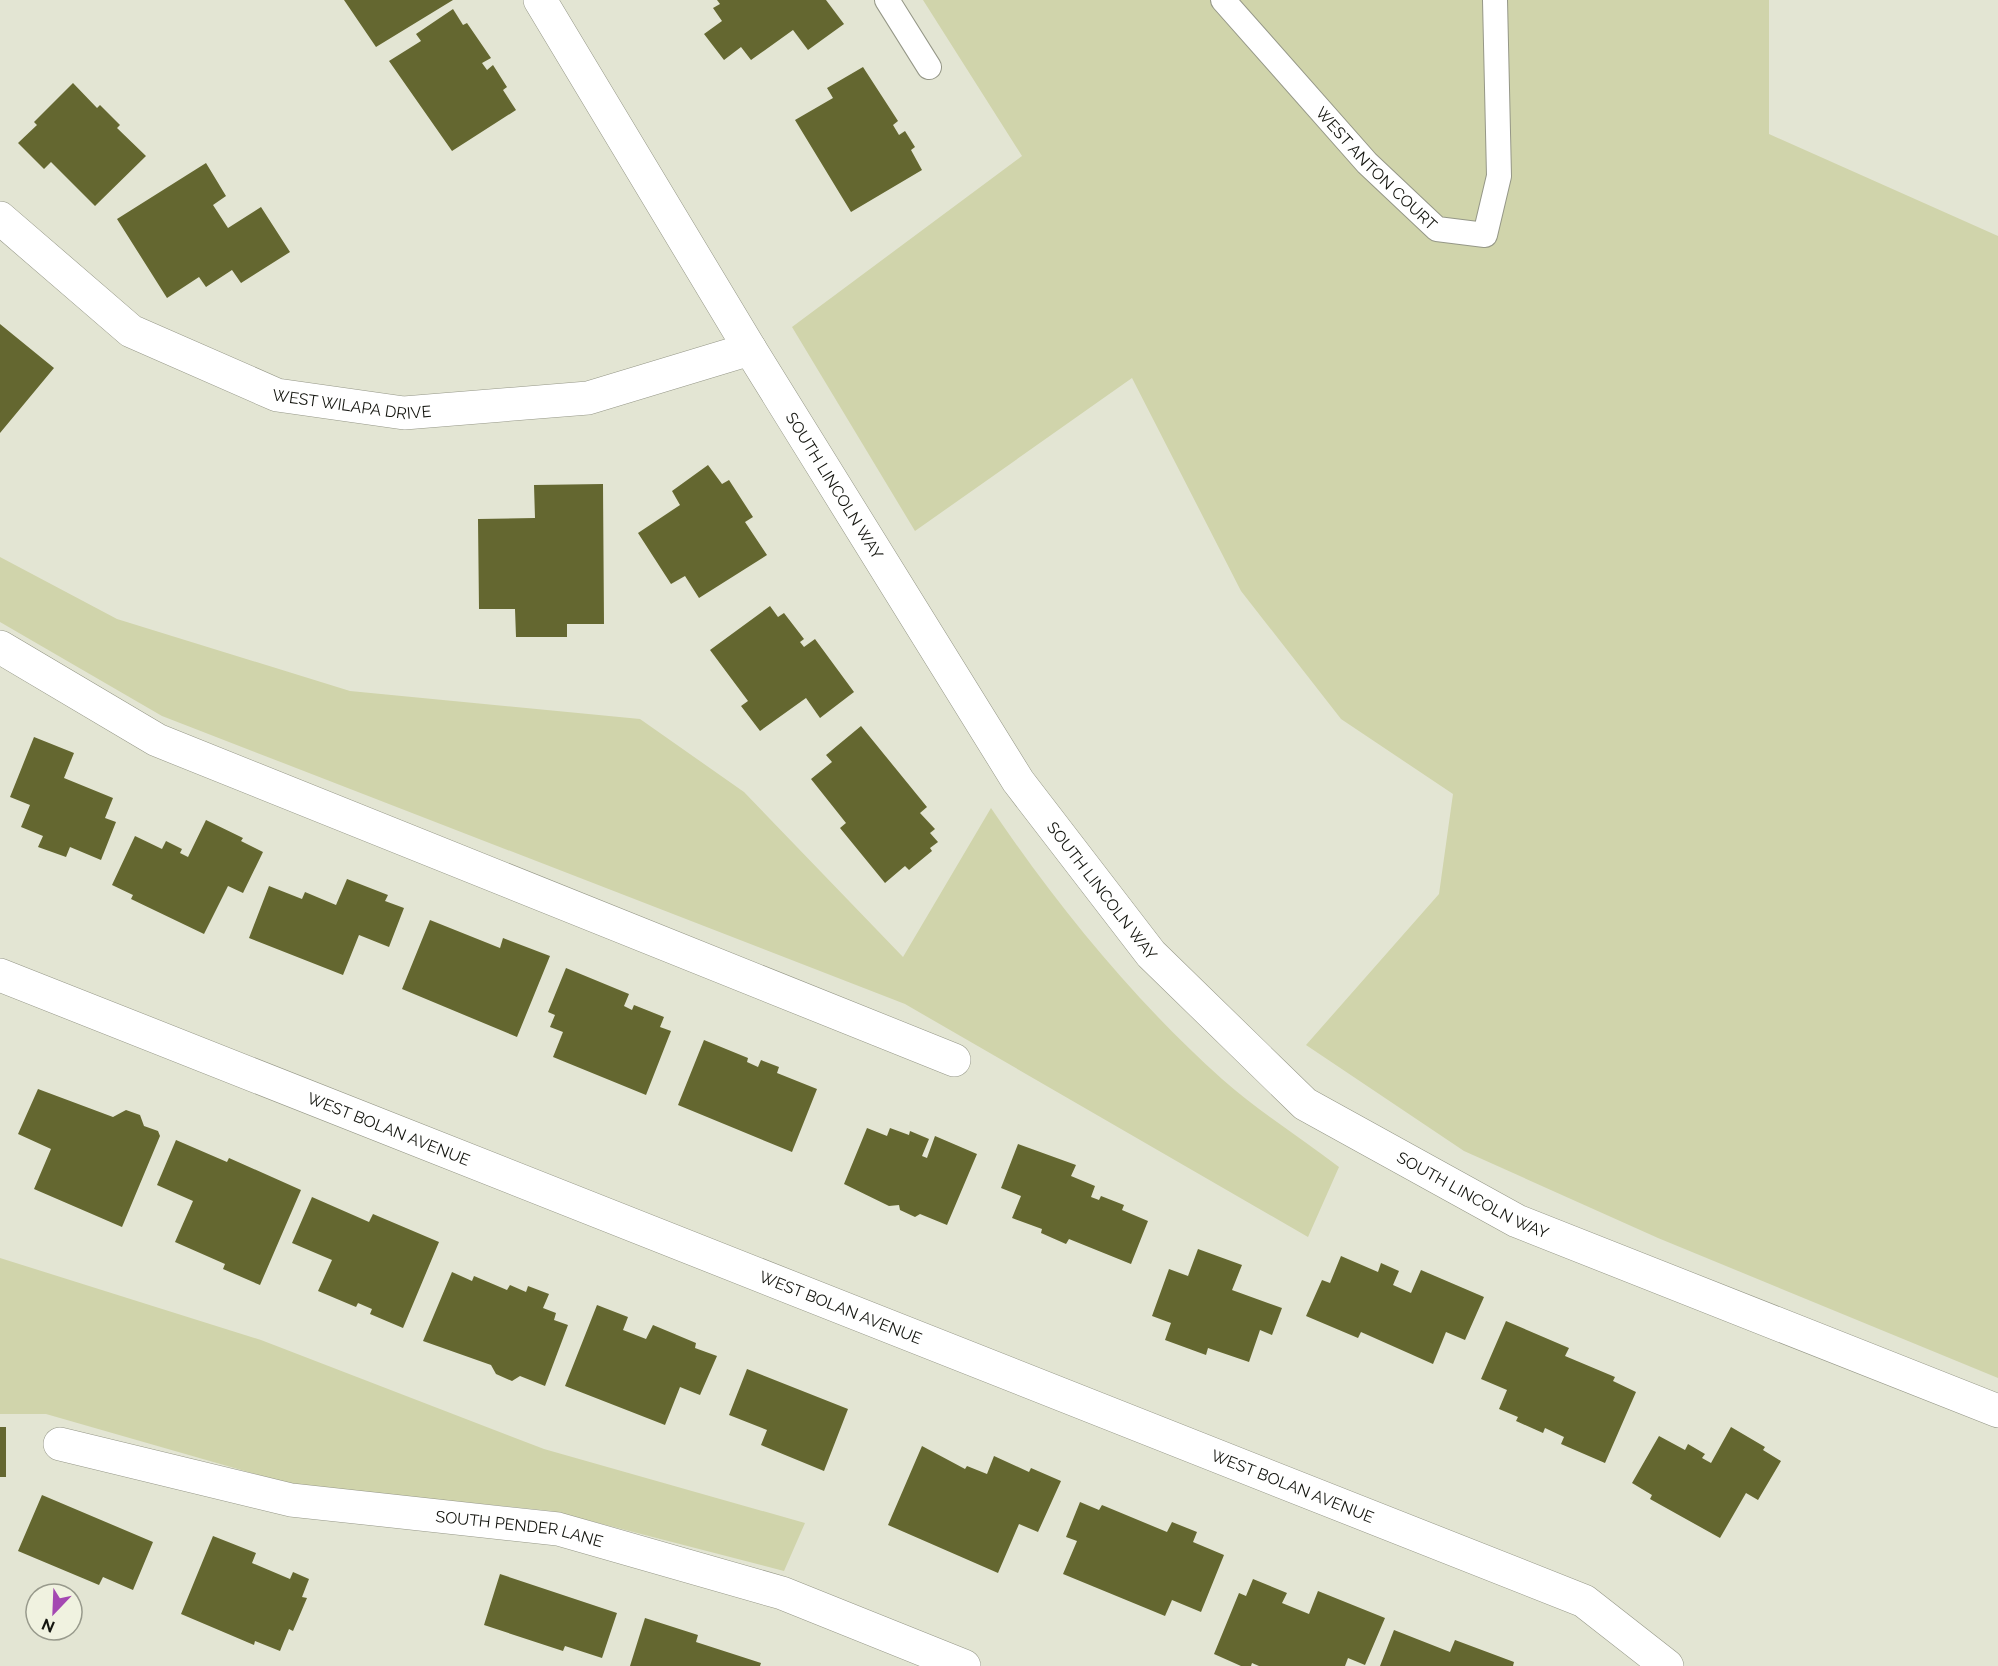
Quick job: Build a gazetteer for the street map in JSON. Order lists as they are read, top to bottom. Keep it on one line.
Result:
{"streets":{"street":["WEST WILAPA DRIVE","SOUTH LINCOLN WAY","WEST BOLAN AVENUE","SOUTH PENDER LANE"],"lane":["WEST ANTON COURT"]},"crossings":[["WEST WILAPA DRIVE","SOUTH LINCOLN WAY"]],"north":"bottom left"}
